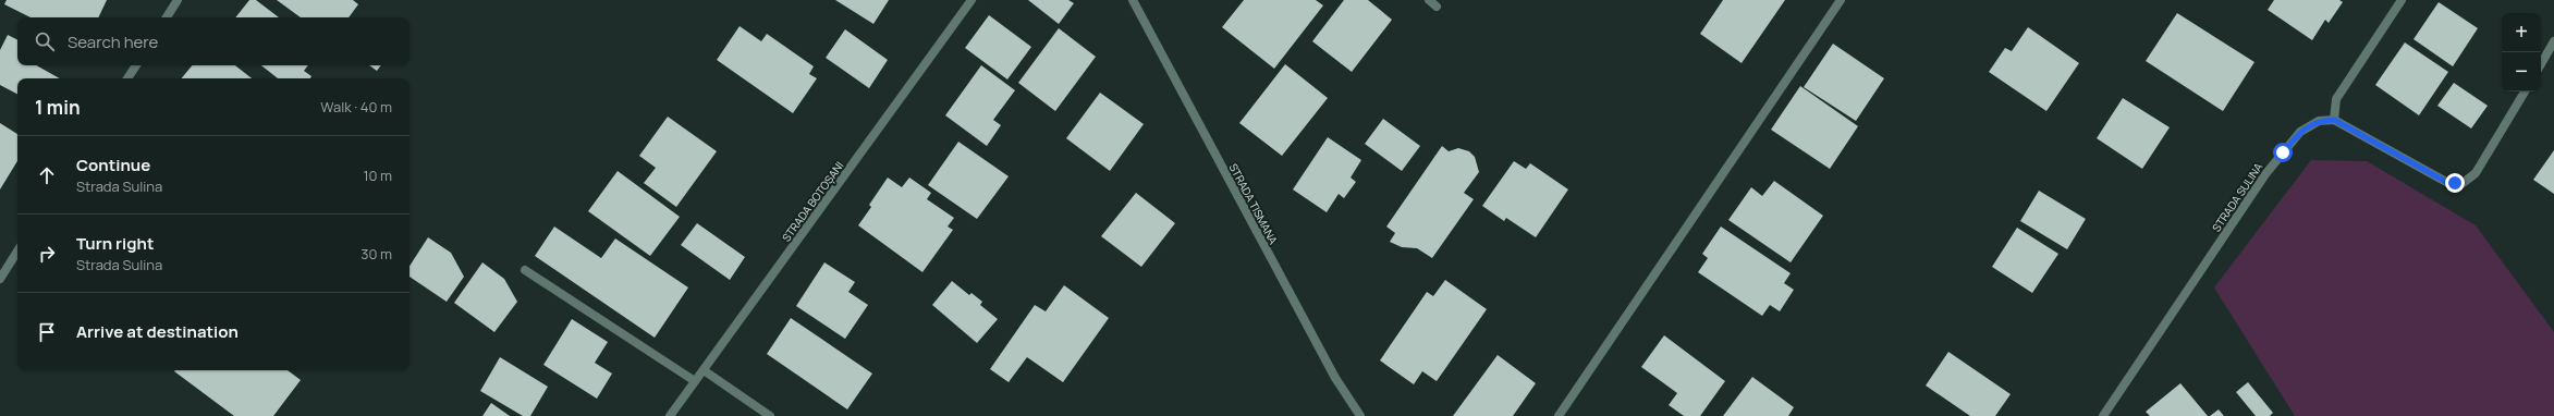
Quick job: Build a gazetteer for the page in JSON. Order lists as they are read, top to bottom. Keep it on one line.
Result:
{"streets":{"street":["STRADA SULINA","STRADA BOTOȘANI","STRADA TISMANA"]},"page":{"map_buttons":["+","−"],"search":"Search here","heading":["1 min","Walk · 40 m"],"list":[["Continue","Strada Sulina","10 m"],["Turn right","Strada Sulina","30 m"],"Arrive at destination"]}}
